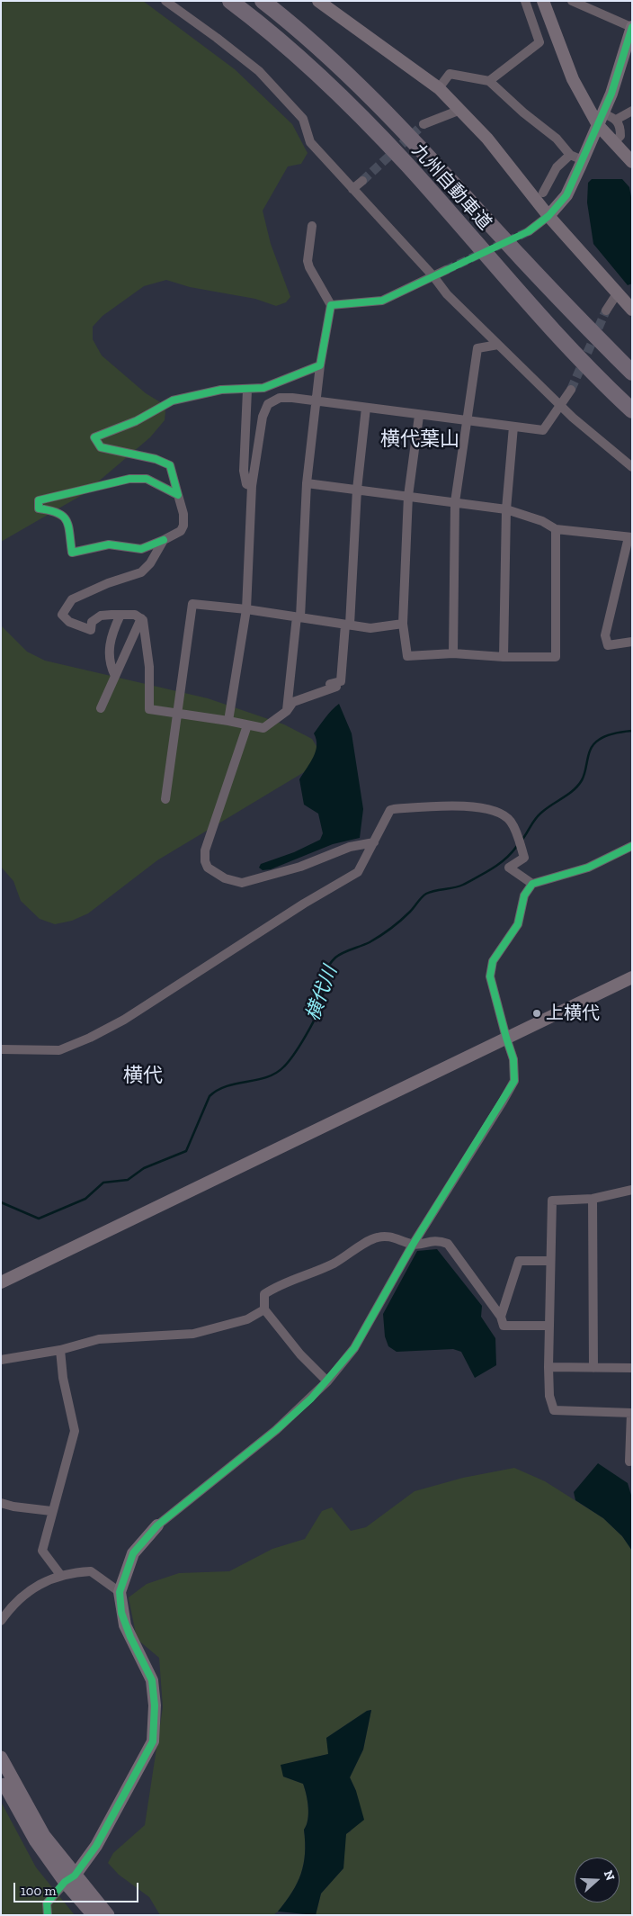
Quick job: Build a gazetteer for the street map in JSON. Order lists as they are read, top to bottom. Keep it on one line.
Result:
{"streets":{"highway":["九州自動車道"]},"districts":["横代葉山","横代"],"water":["横代川"],"places":["上横代"],"scale_bar":"100 m","north":"right"}
